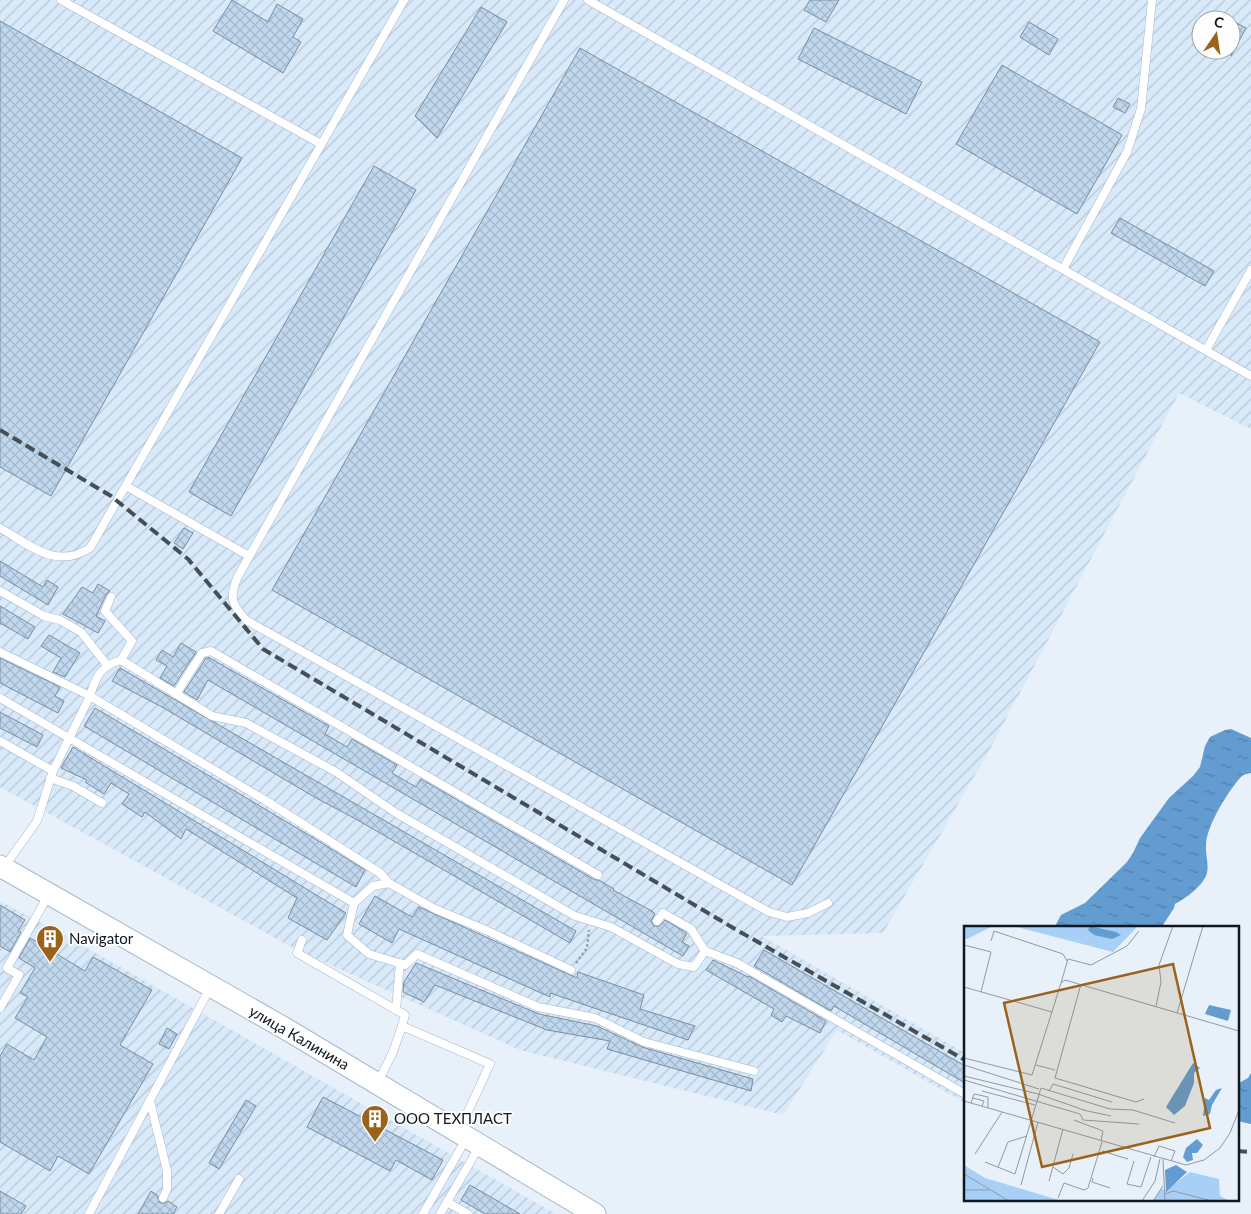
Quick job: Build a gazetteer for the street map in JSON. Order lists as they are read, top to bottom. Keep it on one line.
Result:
{"streets":{"street":["улица Калинина"]},"places":{"building":["Navigator","ООО ТЕХПЛАСТ"]},"north":"top"}
